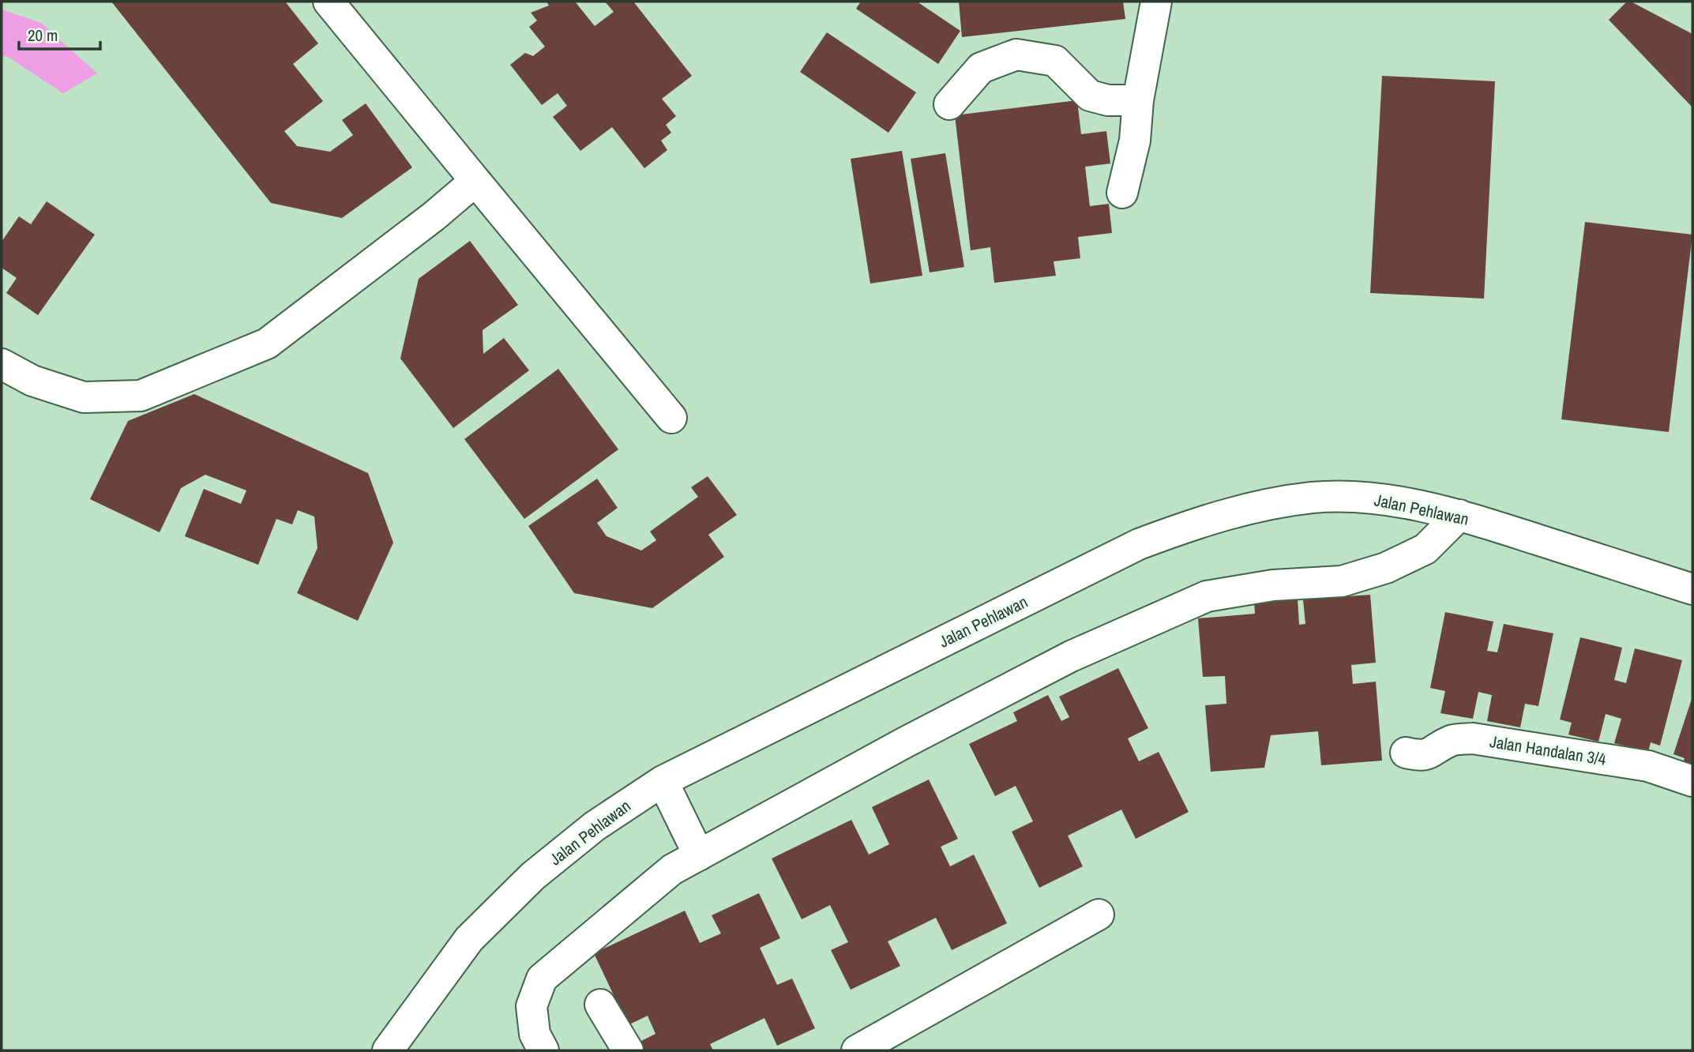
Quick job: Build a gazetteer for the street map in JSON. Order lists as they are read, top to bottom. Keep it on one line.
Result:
{"streets":{"street":["Jalan Pehlawan","Jalan Handalan 3/4"]},"scale_bar":"20 m"}
